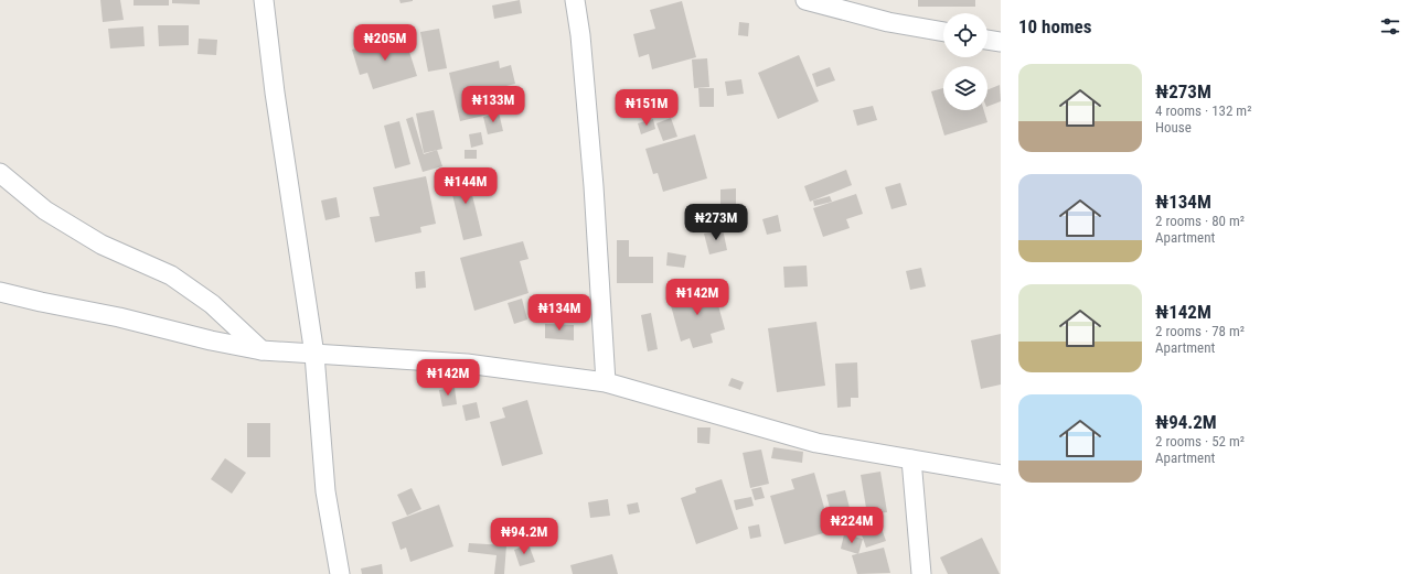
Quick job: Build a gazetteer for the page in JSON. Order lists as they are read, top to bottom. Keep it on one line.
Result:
{"page":{"heading":"10 homes","price":["₦205M","₦133M","₦151M","₦144M","₦273M","₦142M","₦134M","₦142M","₦224M","₦94.2M"],"list":[{"name":"₦273M","note":"4 rooms · 132 m² · House"},{"name":"₦134M","note":"2 rooms · 80 m² · Apartment"},{"name":"₦142M","note":"2 rooms · 78 m² · Apartment"},{"name":"₦94.2M","note":"2 rooms · 52 m² · Apartment"}]}}
